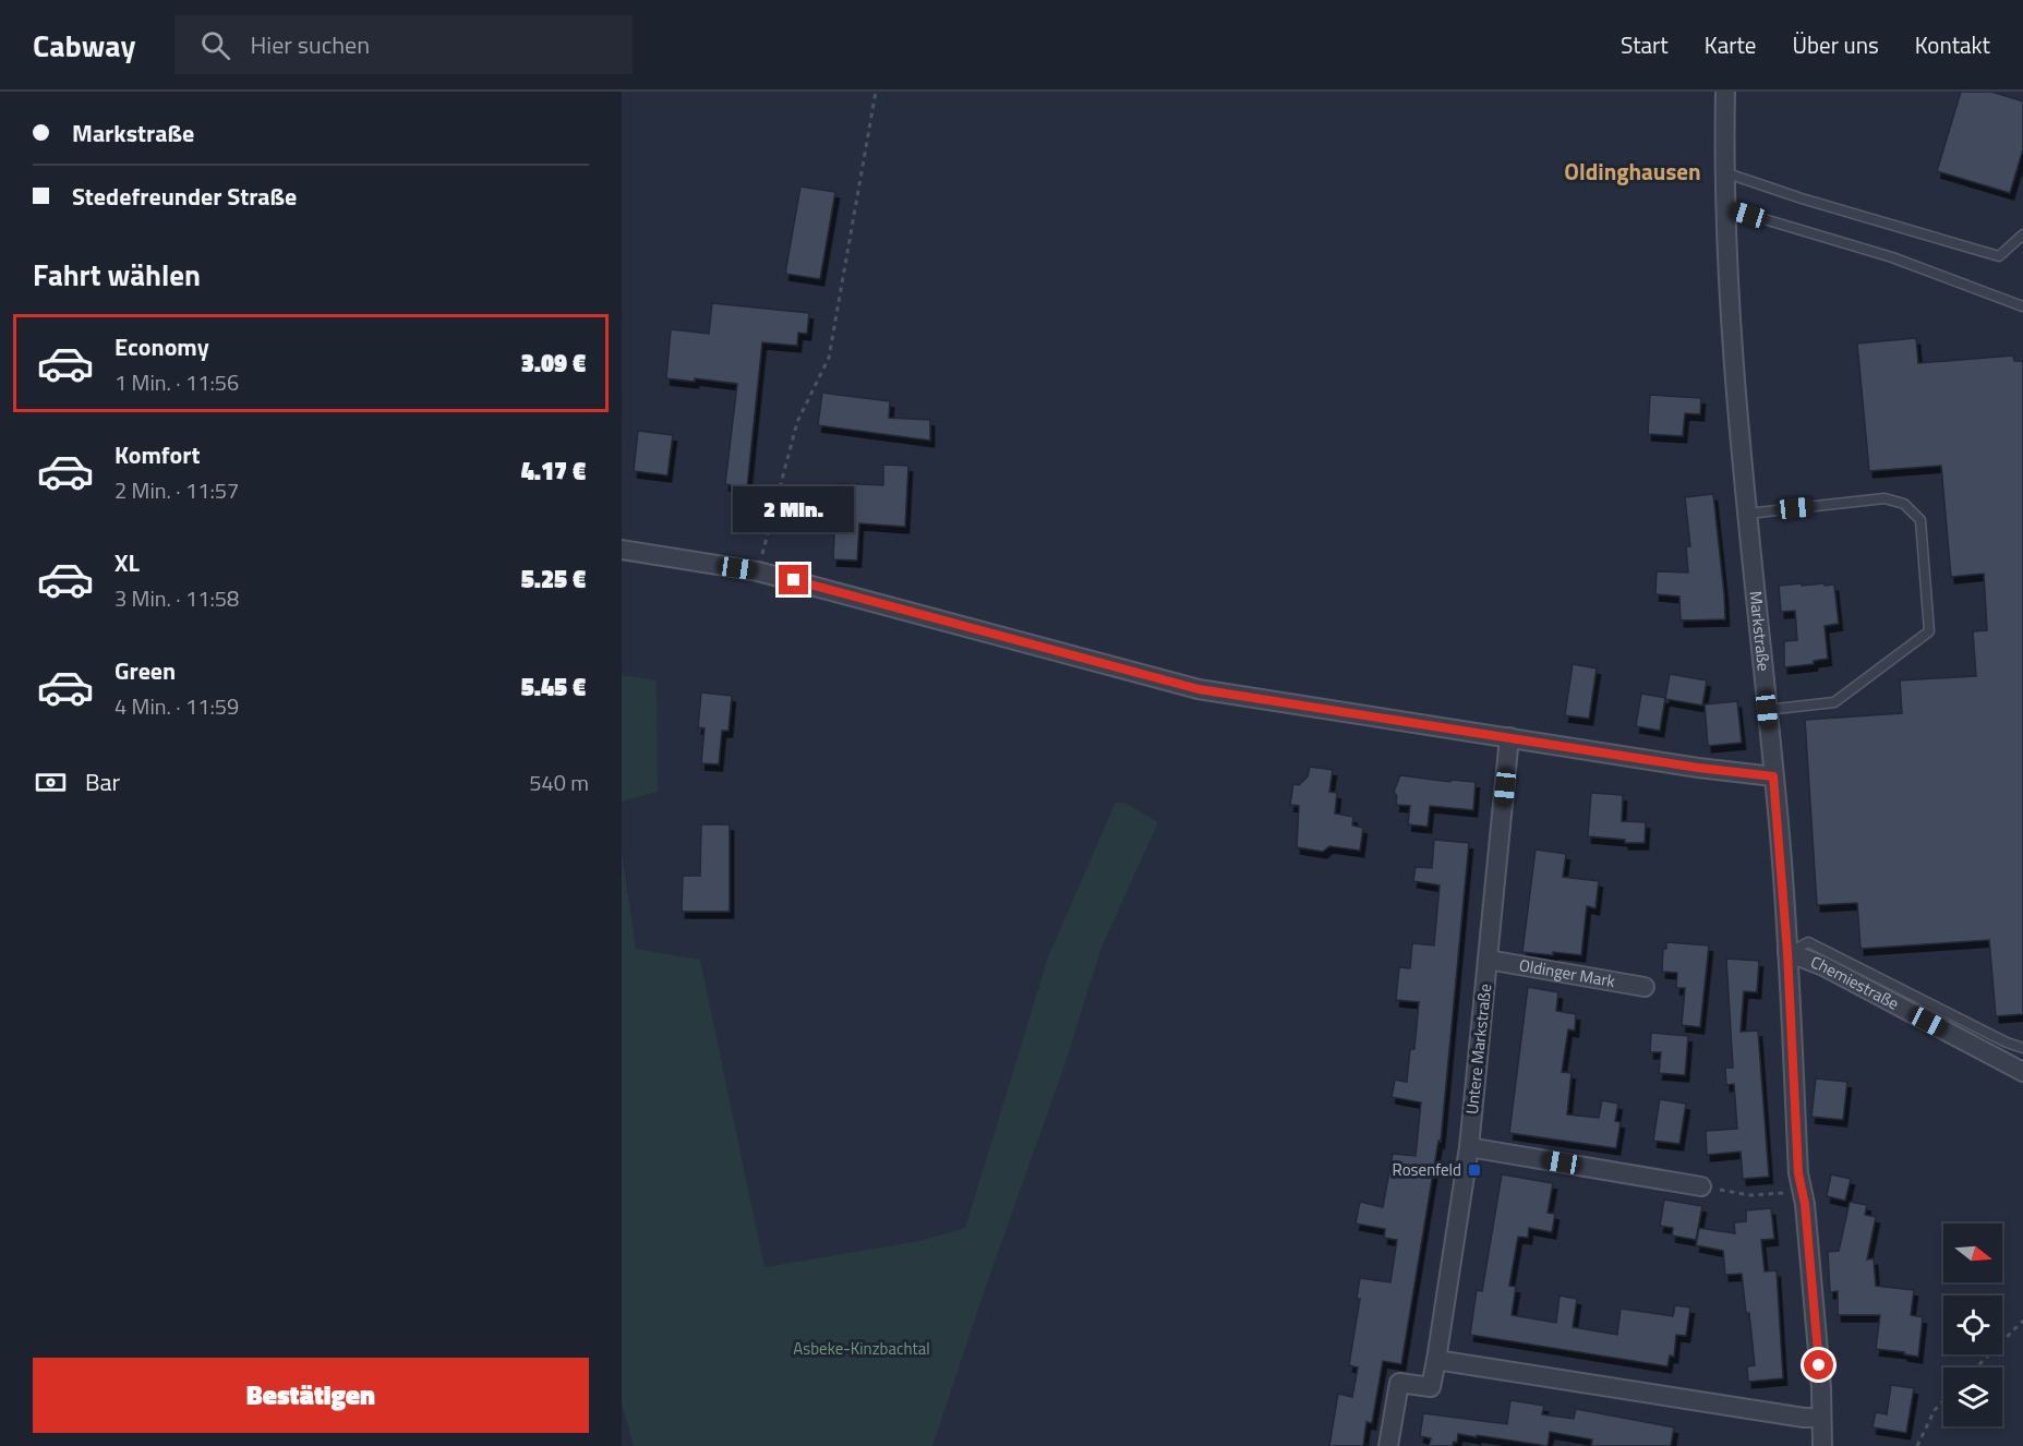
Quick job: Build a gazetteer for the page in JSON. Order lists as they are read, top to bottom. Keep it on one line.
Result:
{"streets":{"street":["Markstraße","Oldinger Mark","Chemiestraße","Untere Markstraße"]},"crossings":[["Markstraße","Chemiestraße"],["Oldinger Mark","Untere Markstraße"]],"districts":["Oldinghausen"],"parks":["Asbeke-Kinzbachtal"],"places":{"transit":["Rosenfeld"]},"north":"right","page":{"header":"Cabway","search":"Hier suchen","nav":["Start","Karte","Über uns","Kontakt"],"banner":["Markstraße","Stedefreunder Straße"],"heading":"Fahrt wählen","list":[{"name":"Economy","note":"1 Min. · 11:56","value":"3.09 €"},{"name":"Komfort","note":"2 Min. · 11:57","value":"4.17 €"},{"name":"XL","note":"3 Min. · 11:58","value":"5.25 €"},{"name":"Green","note":"4 Min. · 11:59","value":"5.45 €"}],"bubble":"2 Min.","pay":["Bar","540 m"],"buttons":"Bestätigen"}}
